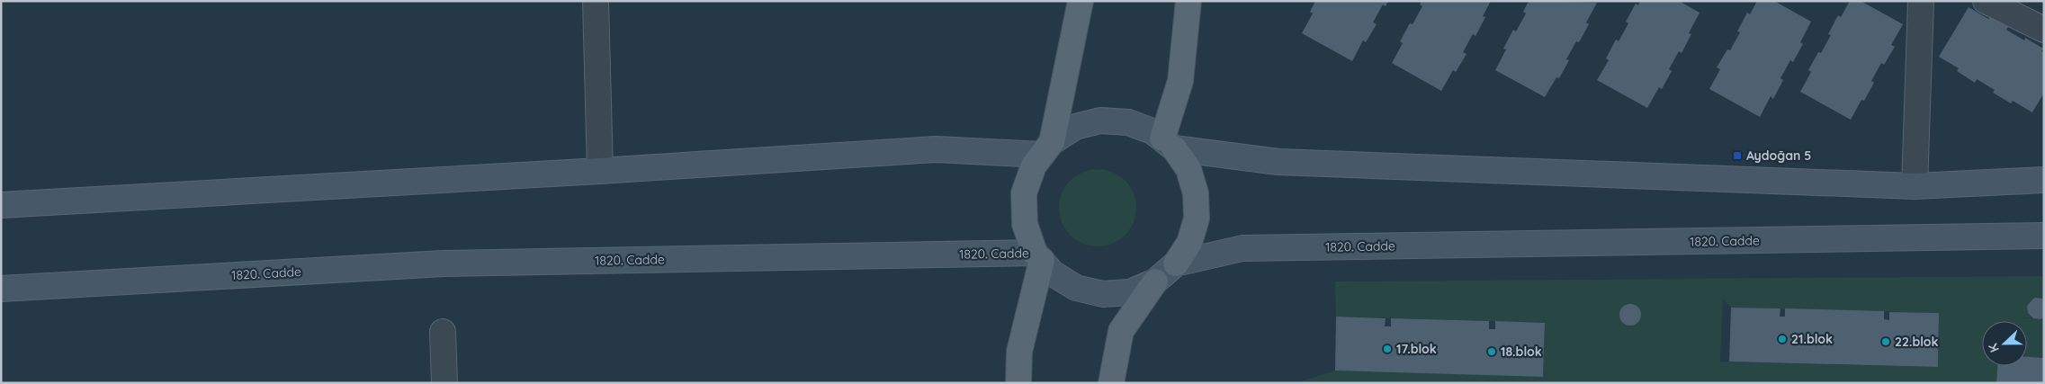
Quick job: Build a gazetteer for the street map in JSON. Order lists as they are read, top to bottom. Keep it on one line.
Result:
{"streets":{"main road":["1820. Cadde"]},"places":{"transit":["Aydoğan 5"],"other":["21.blok","22.blok","17.blok","18.blok"]},"north":"left"}
